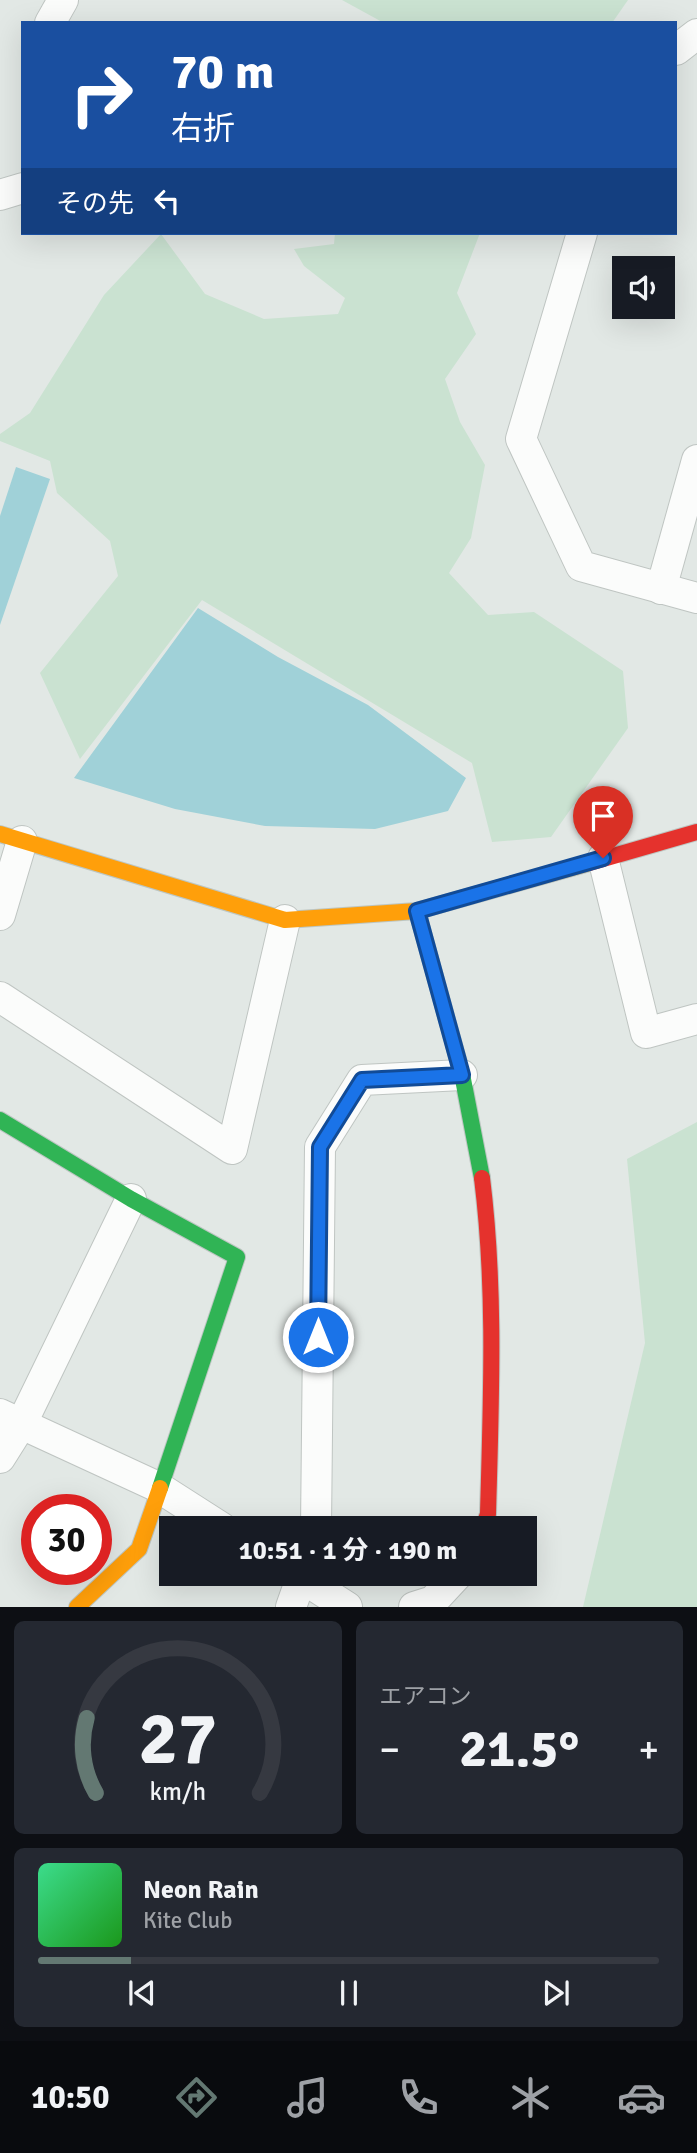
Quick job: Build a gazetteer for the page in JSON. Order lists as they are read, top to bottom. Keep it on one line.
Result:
{"page":{"turn":["70 m","右折"],"then":"その先","limit":"30","trip":"10:51 · 1 分 · 190 m","tile":"エアコン","heat":["−","21.5°","+"],"song":["Neon Rain","Kite Club"],"tabs":"10:50","gauge":["27","km/h"]}}
